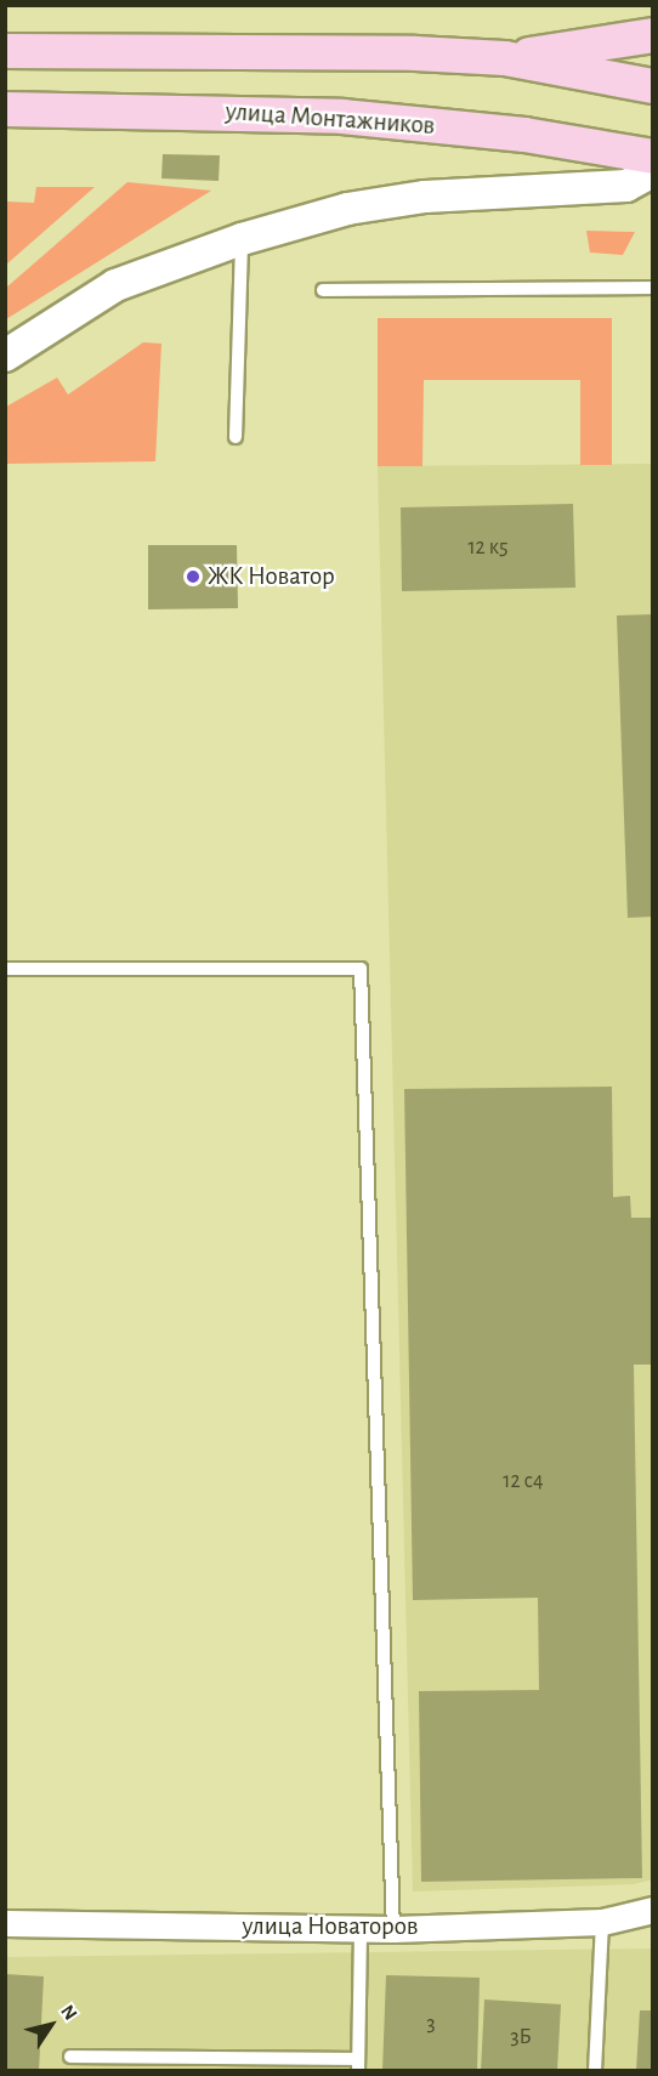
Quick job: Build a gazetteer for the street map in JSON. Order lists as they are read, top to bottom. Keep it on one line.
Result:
{"streets":{"main road":["улица Монтажников"],"street":["улица Новаторов"]},"places":["ЖК Новатор"],"house_numbers":["12 к5","12 с4","3","3Б"],"north":"top right"}
